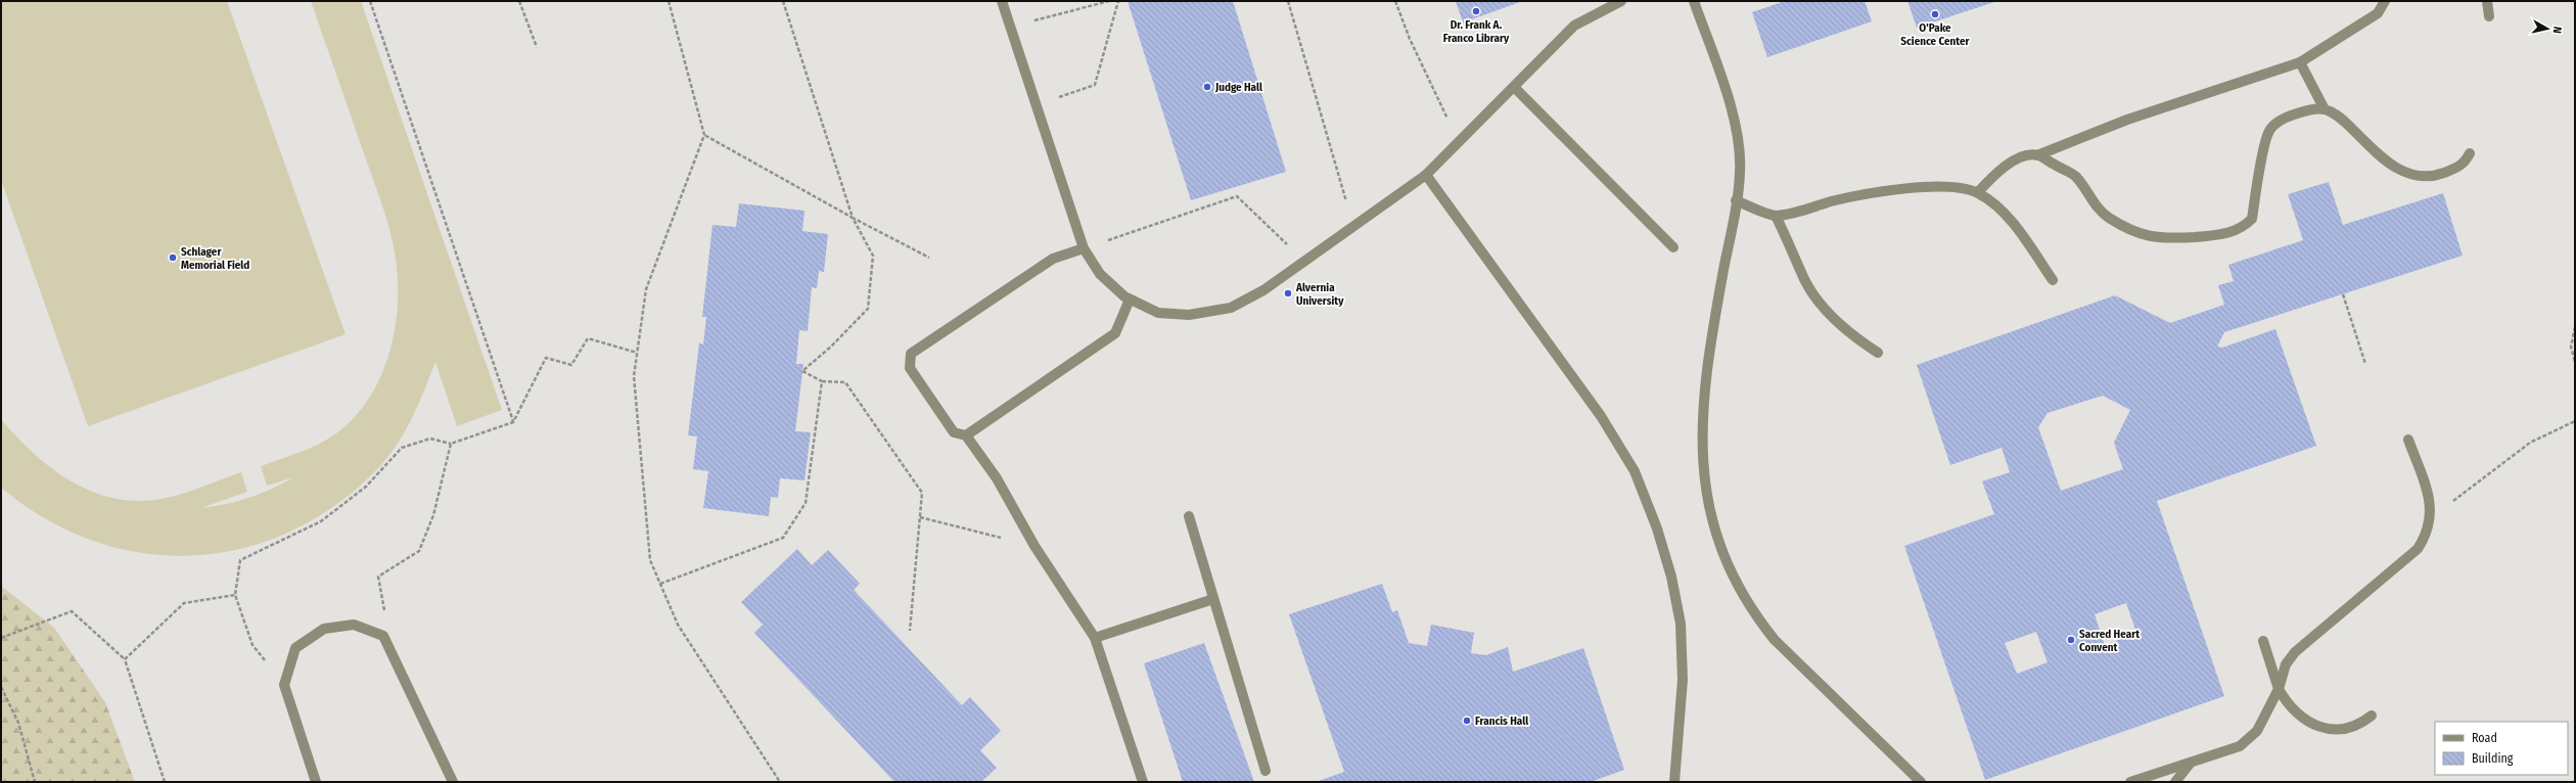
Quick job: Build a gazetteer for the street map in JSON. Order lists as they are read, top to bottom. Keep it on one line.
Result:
{"places":["Dr. Frank A. Franco Library","O'Pake Science Center","Judge Hall","Schlager Memorial Field","Alvernia University","Sacred Heart Convent","Francis Hall"],"legend":["Road","Building"],"north":"right"}
